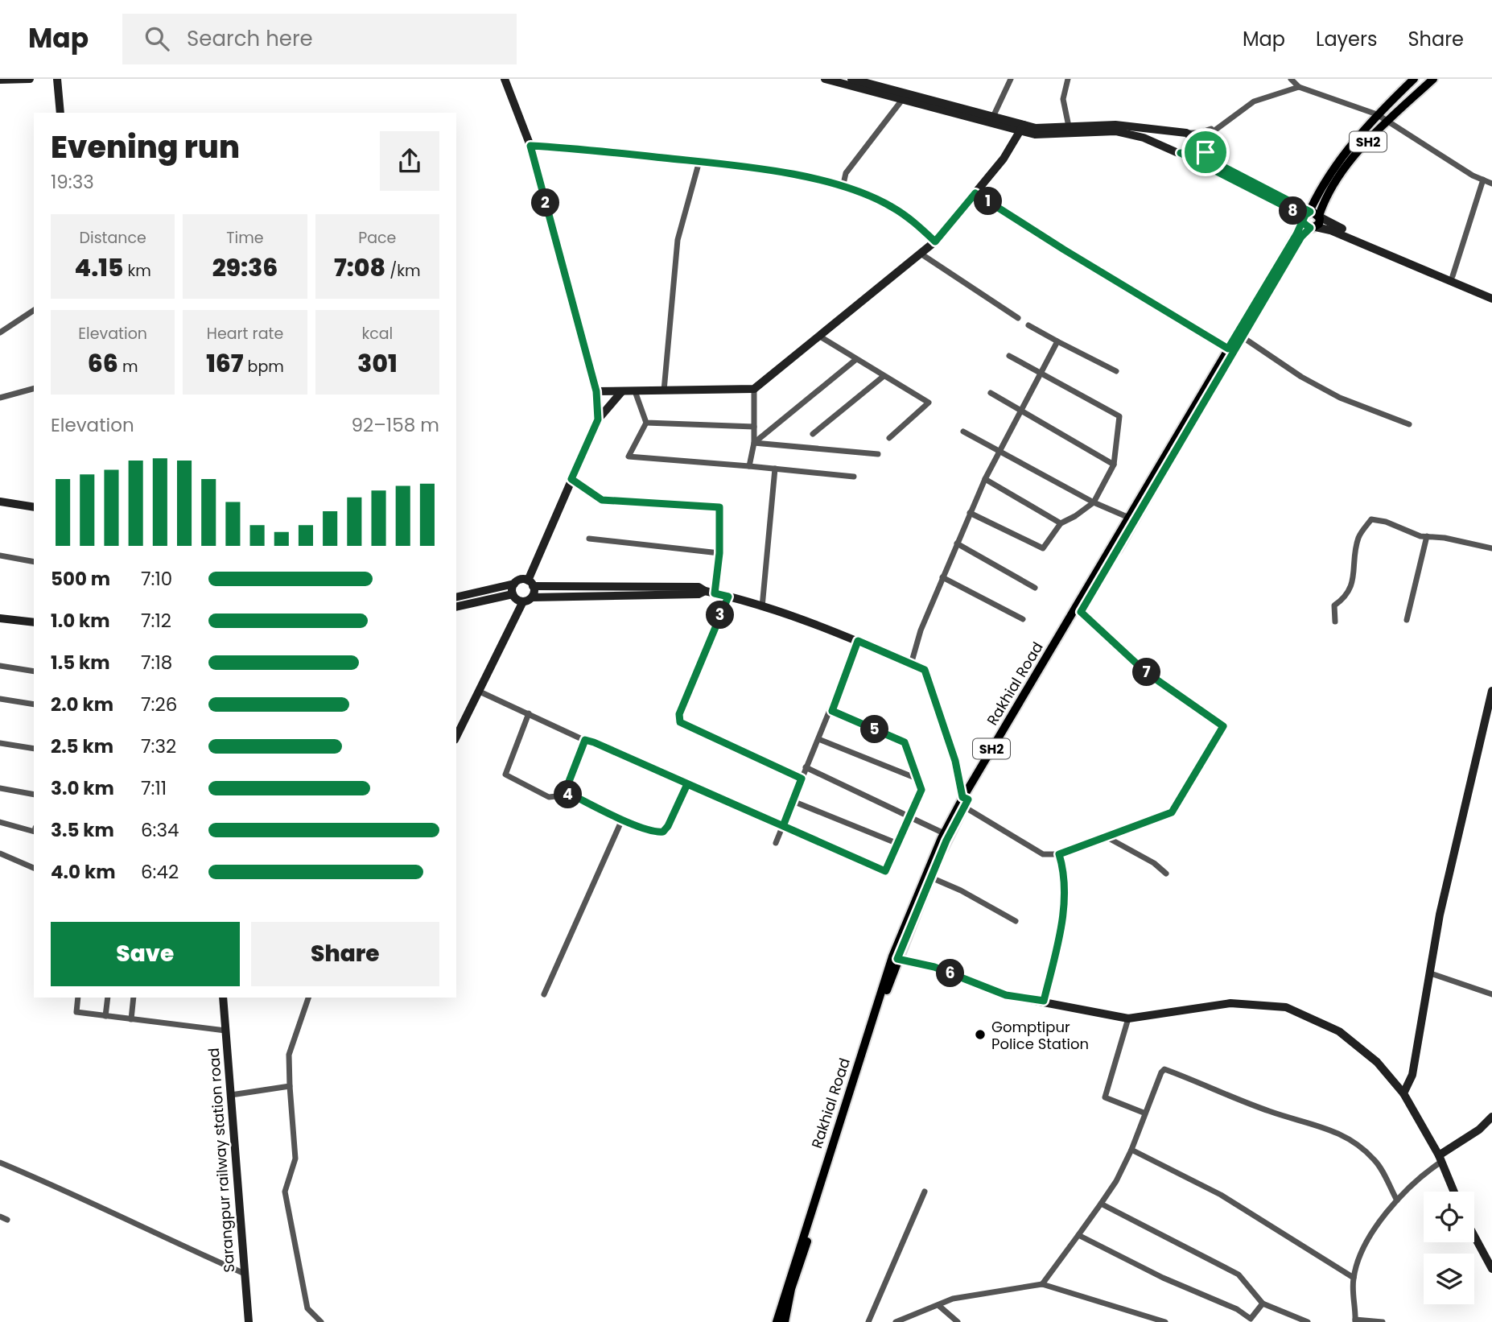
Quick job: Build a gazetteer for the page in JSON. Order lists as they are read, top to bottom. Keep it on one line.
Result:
{"streets":{"main road":["SH2","Rakhial Road"],"street":["Sarangpur railway station road"]},"crossings":[["SH2","Rakhial Road"]],"places":["Gomptipur Police Station"],"page":{"header":"Map","search":"Search here","nav":["Map","Layers","Share"],"heading":["Evening run","19:33"],"pins":["1","2","8","3","7","5","4","6"],"stats":[["Distance","4.15 km"],["Time","29:36"],["Pace","7:08 /km"],["Elevation","66 m"],["Heart rate","167 bpm"],["kcal","301"]],"chart":["Elevation","92–158 m"],"list":[{"name":"500 m","note":"7:10"},{"name":"1.0 km","note":"7:12"},{"name":"1.5 km","note":"7:18"},{"name":"2.0 km","note":"7:26"},{"name":"2.5 km","note":"7:32"},{"name":"3.0 km","note":"7:11"},{"name":"3.5 km","note":"6:34"},{"name":"4.0 km","note":"6:42"}],"buttons":["Save","Share"]}}
